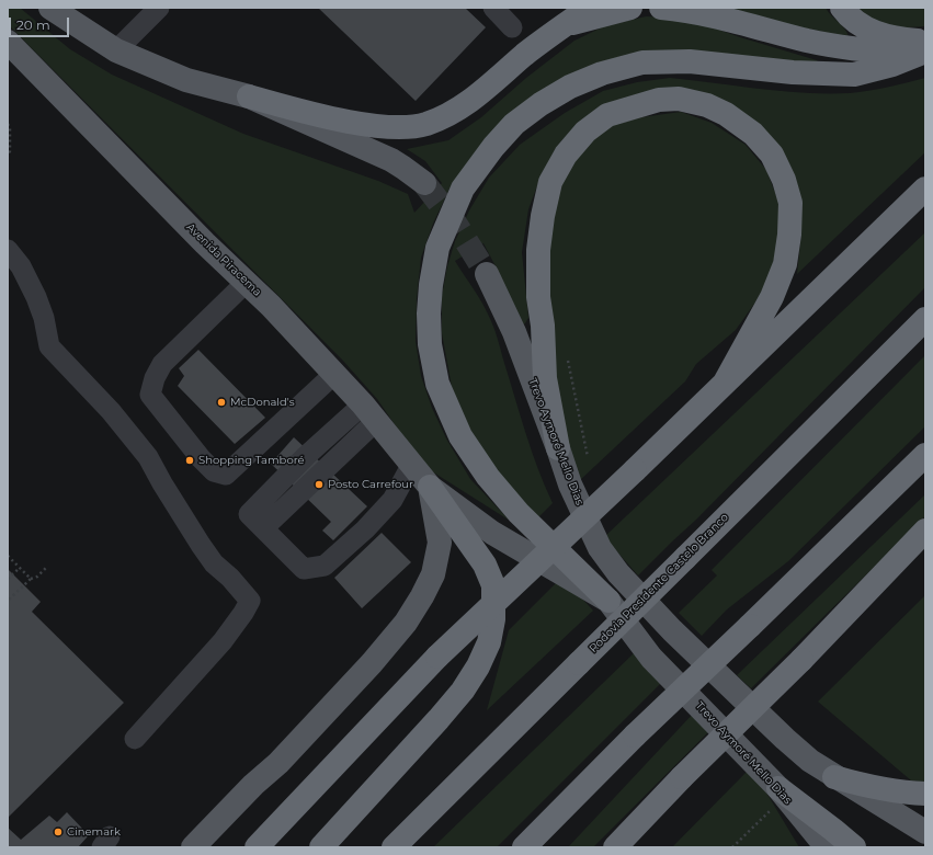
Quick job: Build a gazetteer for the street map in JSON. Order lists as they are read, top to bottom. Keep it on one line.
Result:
{"streets":{"highway":["Rodovia Presidente Castelo Branco"],"main road":["Avenida Piracema","Trevo Aymoré Mello Dias"]},"crossings":[["Avenida Piracema","Trevo Aymoré Mello Dias"]],"places":["McDonald's","Shopping Tamboré","Posto Carrefour","Cinemark"],"scale_bar":"20 m"}
